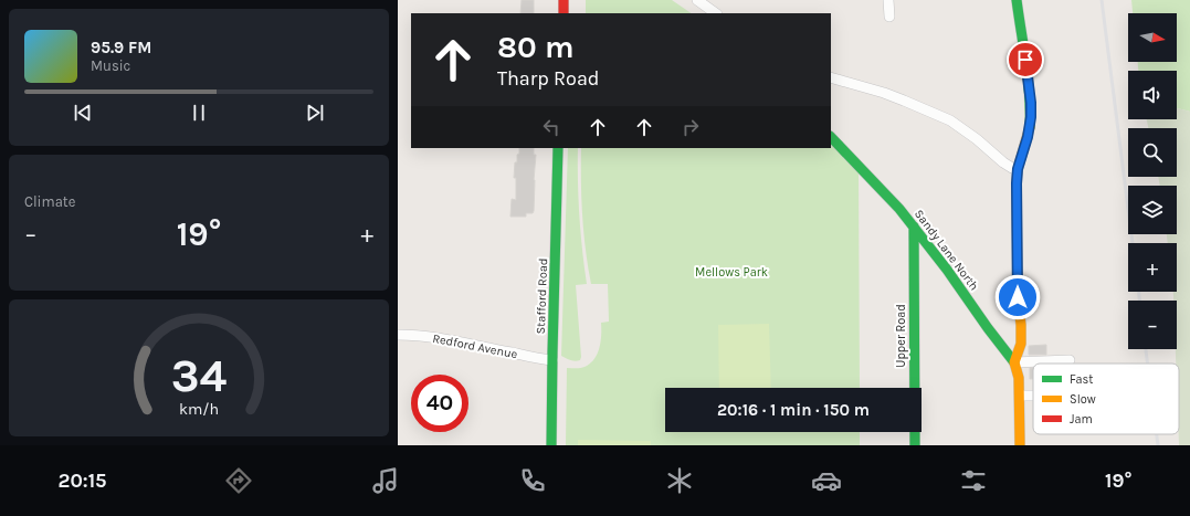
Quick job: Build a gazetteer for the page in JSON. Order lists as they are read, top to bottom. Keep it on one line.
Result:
{"streets":{"street":["Sandy Lane North","Stafford Road","Upper Road","Redford Avenue"]},"crossings":[["Sandy Lane North","Upper Road"],["Stafford Road","Redford Avenue"]],"parks":["Mellows Park"],"legend":["Fast","Slow","Jam"],"north":"right","page":{"map_buttons":["+","−"],"turn":["80 m","Tharp Road"],"song":["95.9 FM","Music"],"tile":"Climate","heat":["−","19°","+"],"limit":"40","trip":"20:16 · 1 min · 150 m","tabs":["20:15","19°"],"gauge":["34","km/h"]}}
